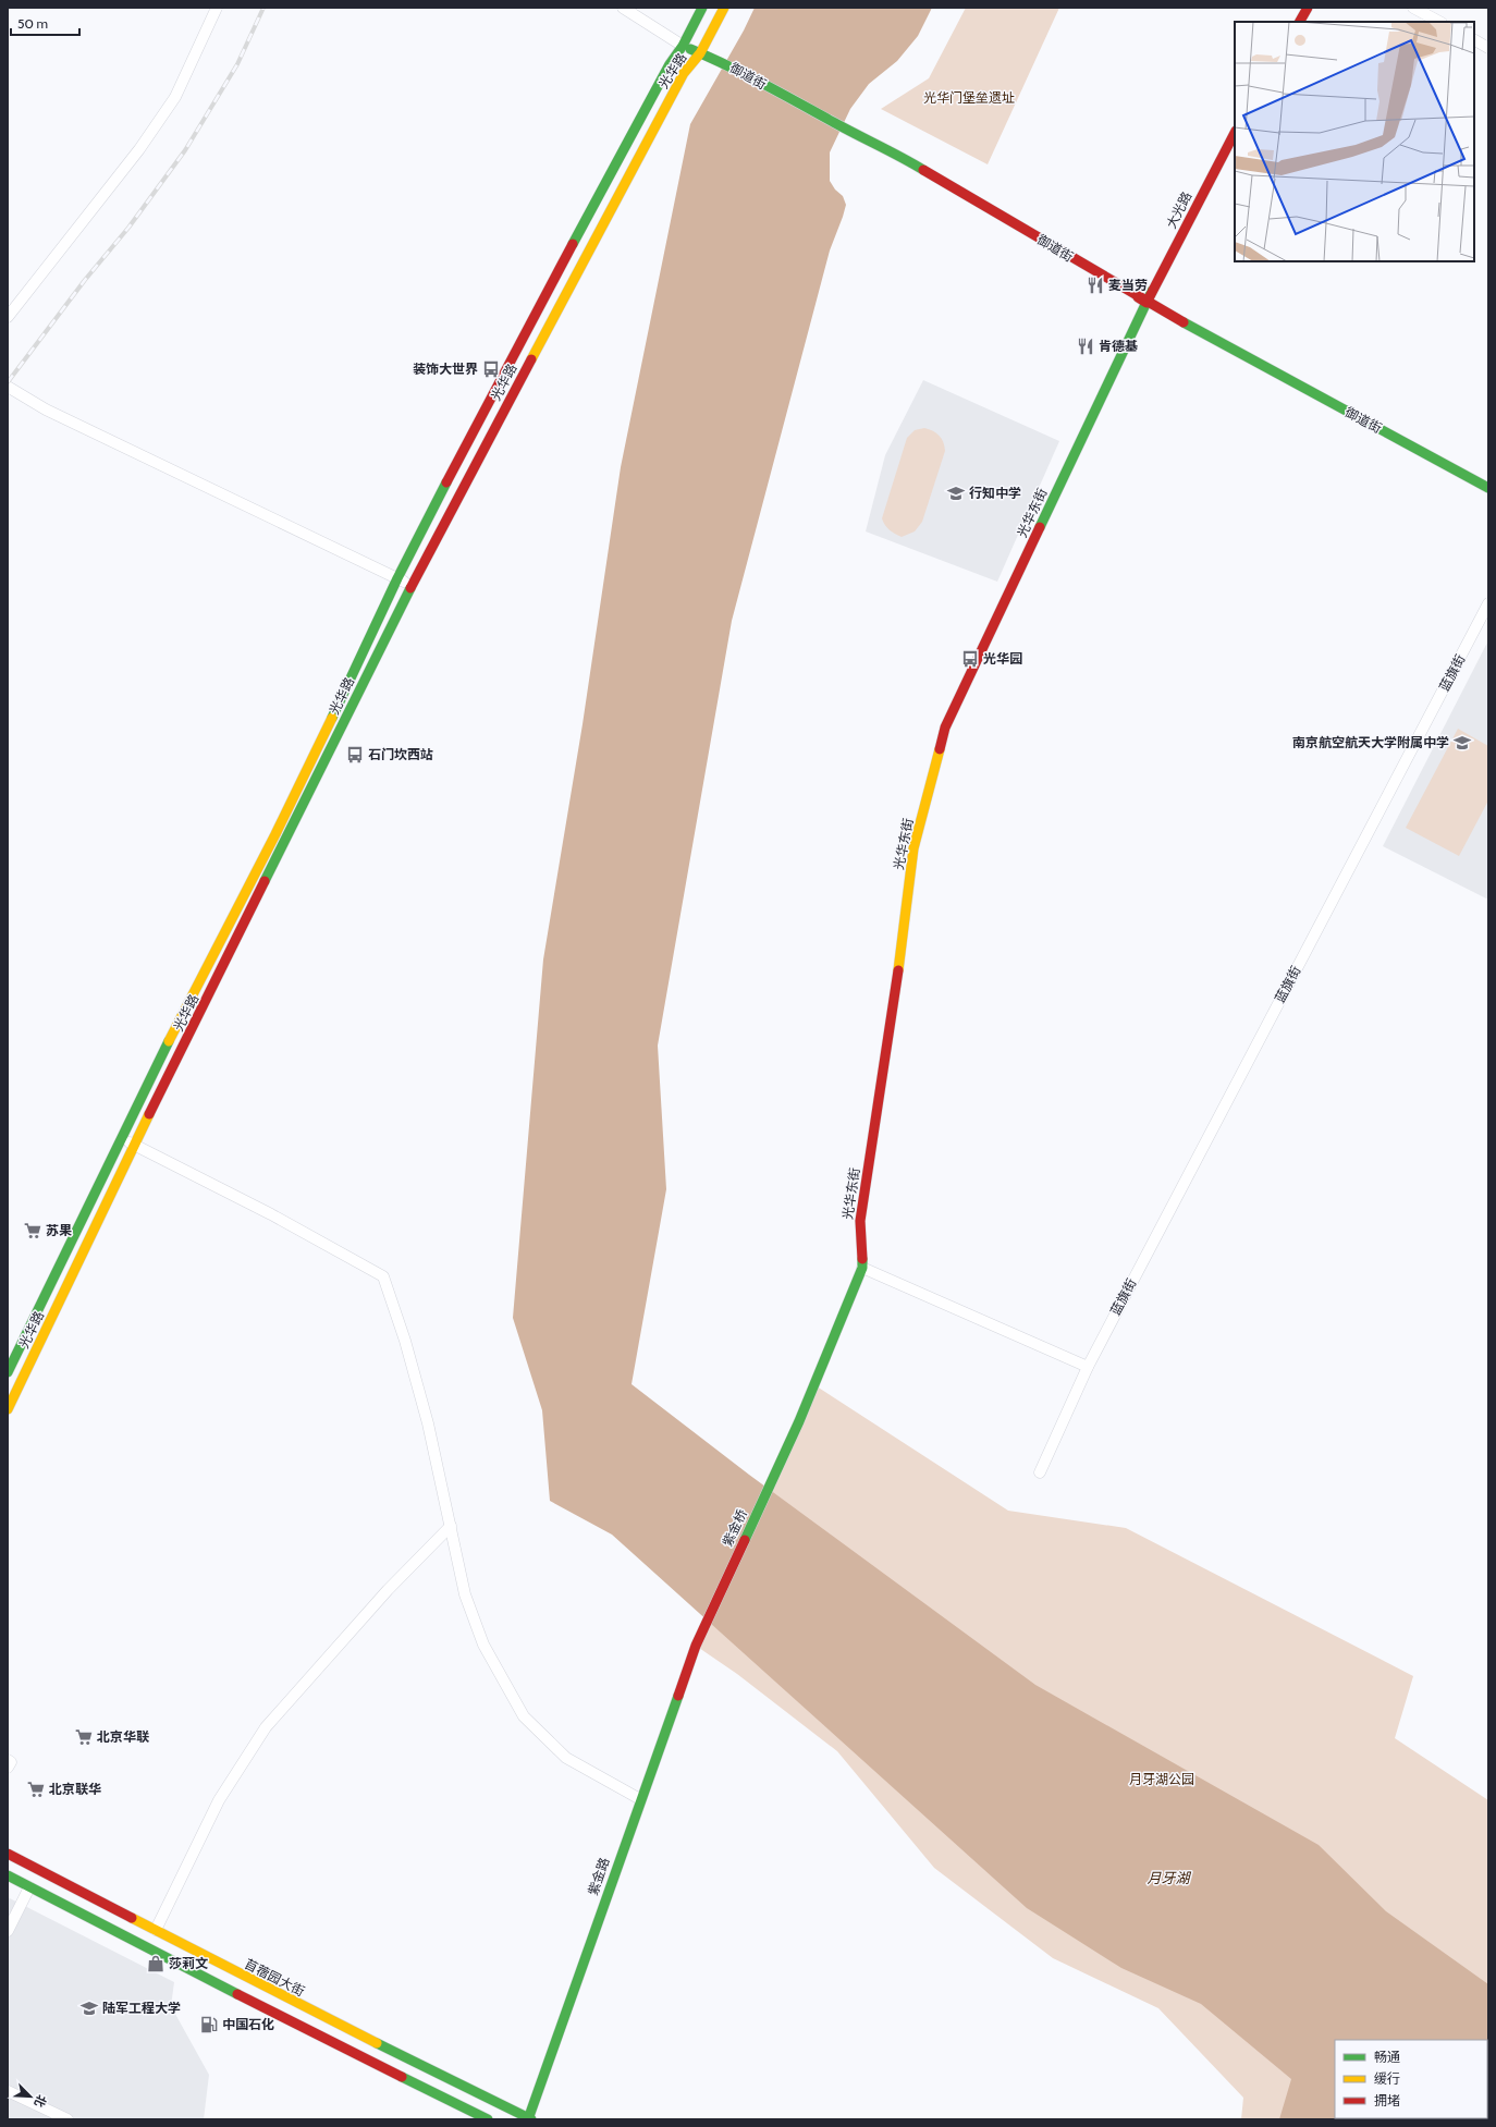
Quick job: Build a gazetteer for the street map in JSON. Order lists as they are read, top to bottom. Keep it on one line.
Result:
{"streets":{"main road":["光华路","御道街","光华东街","紫金桥","紫金路","苜蓿园大街"],"street":["蓝旗街"]},"crossings":[["光华路","御道街"],["御道街","光华东街"],["光华东街","紫金桥"],["紫金桥","紫金路"],["紫金路","苜蓿园大街"]],"water":["月牙湖"],"parks":["光华门堡垒遗址","月牙湖公园"],"places":{"restaurant":["麦当劳","肯德基"],"bus stop":["装饰大世界","光华园","石门坎西站"],"school or university":["行知中学","南京航空航天大学附属中学","陆军工程大学"],"supermarket":["苏果","北京华联","北京联华"],"shop":["莎莉文"],"fuel station":["中国石化"]},"legend":["畅通","缓行","拥堵"],"scale_bar":"50 m","north":"bottom right"}
